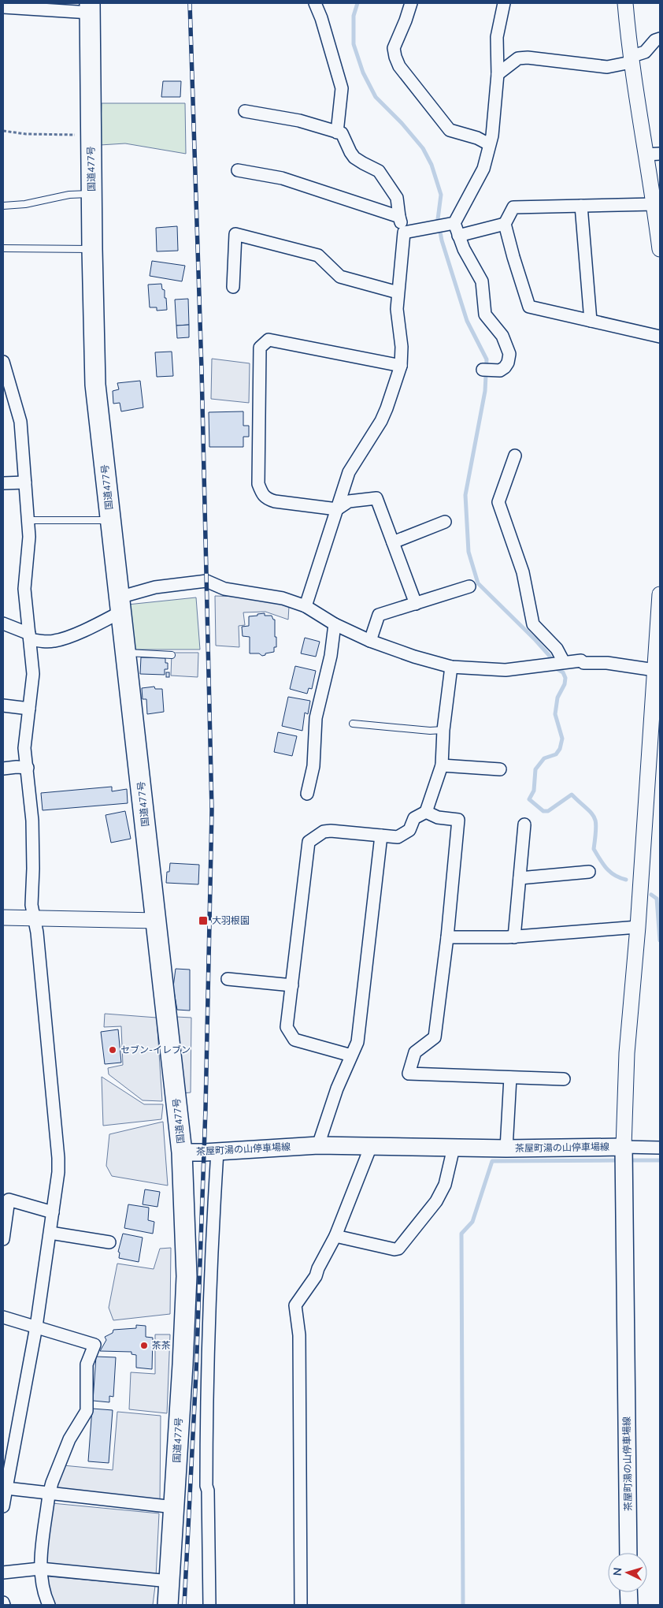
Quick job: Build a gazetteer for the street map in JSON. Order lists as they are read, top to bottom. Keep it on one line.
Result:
{"streets":{"highway":["国道477号"],"main road":["茶屋町湯の山停車場線"]},"crossings":[["国道477号","茶屋町湯の山停車場線"]],"places":{"transit":["大羽根園"],"other":["セブン-イレブン","茶茶"]},"north":"left"}
